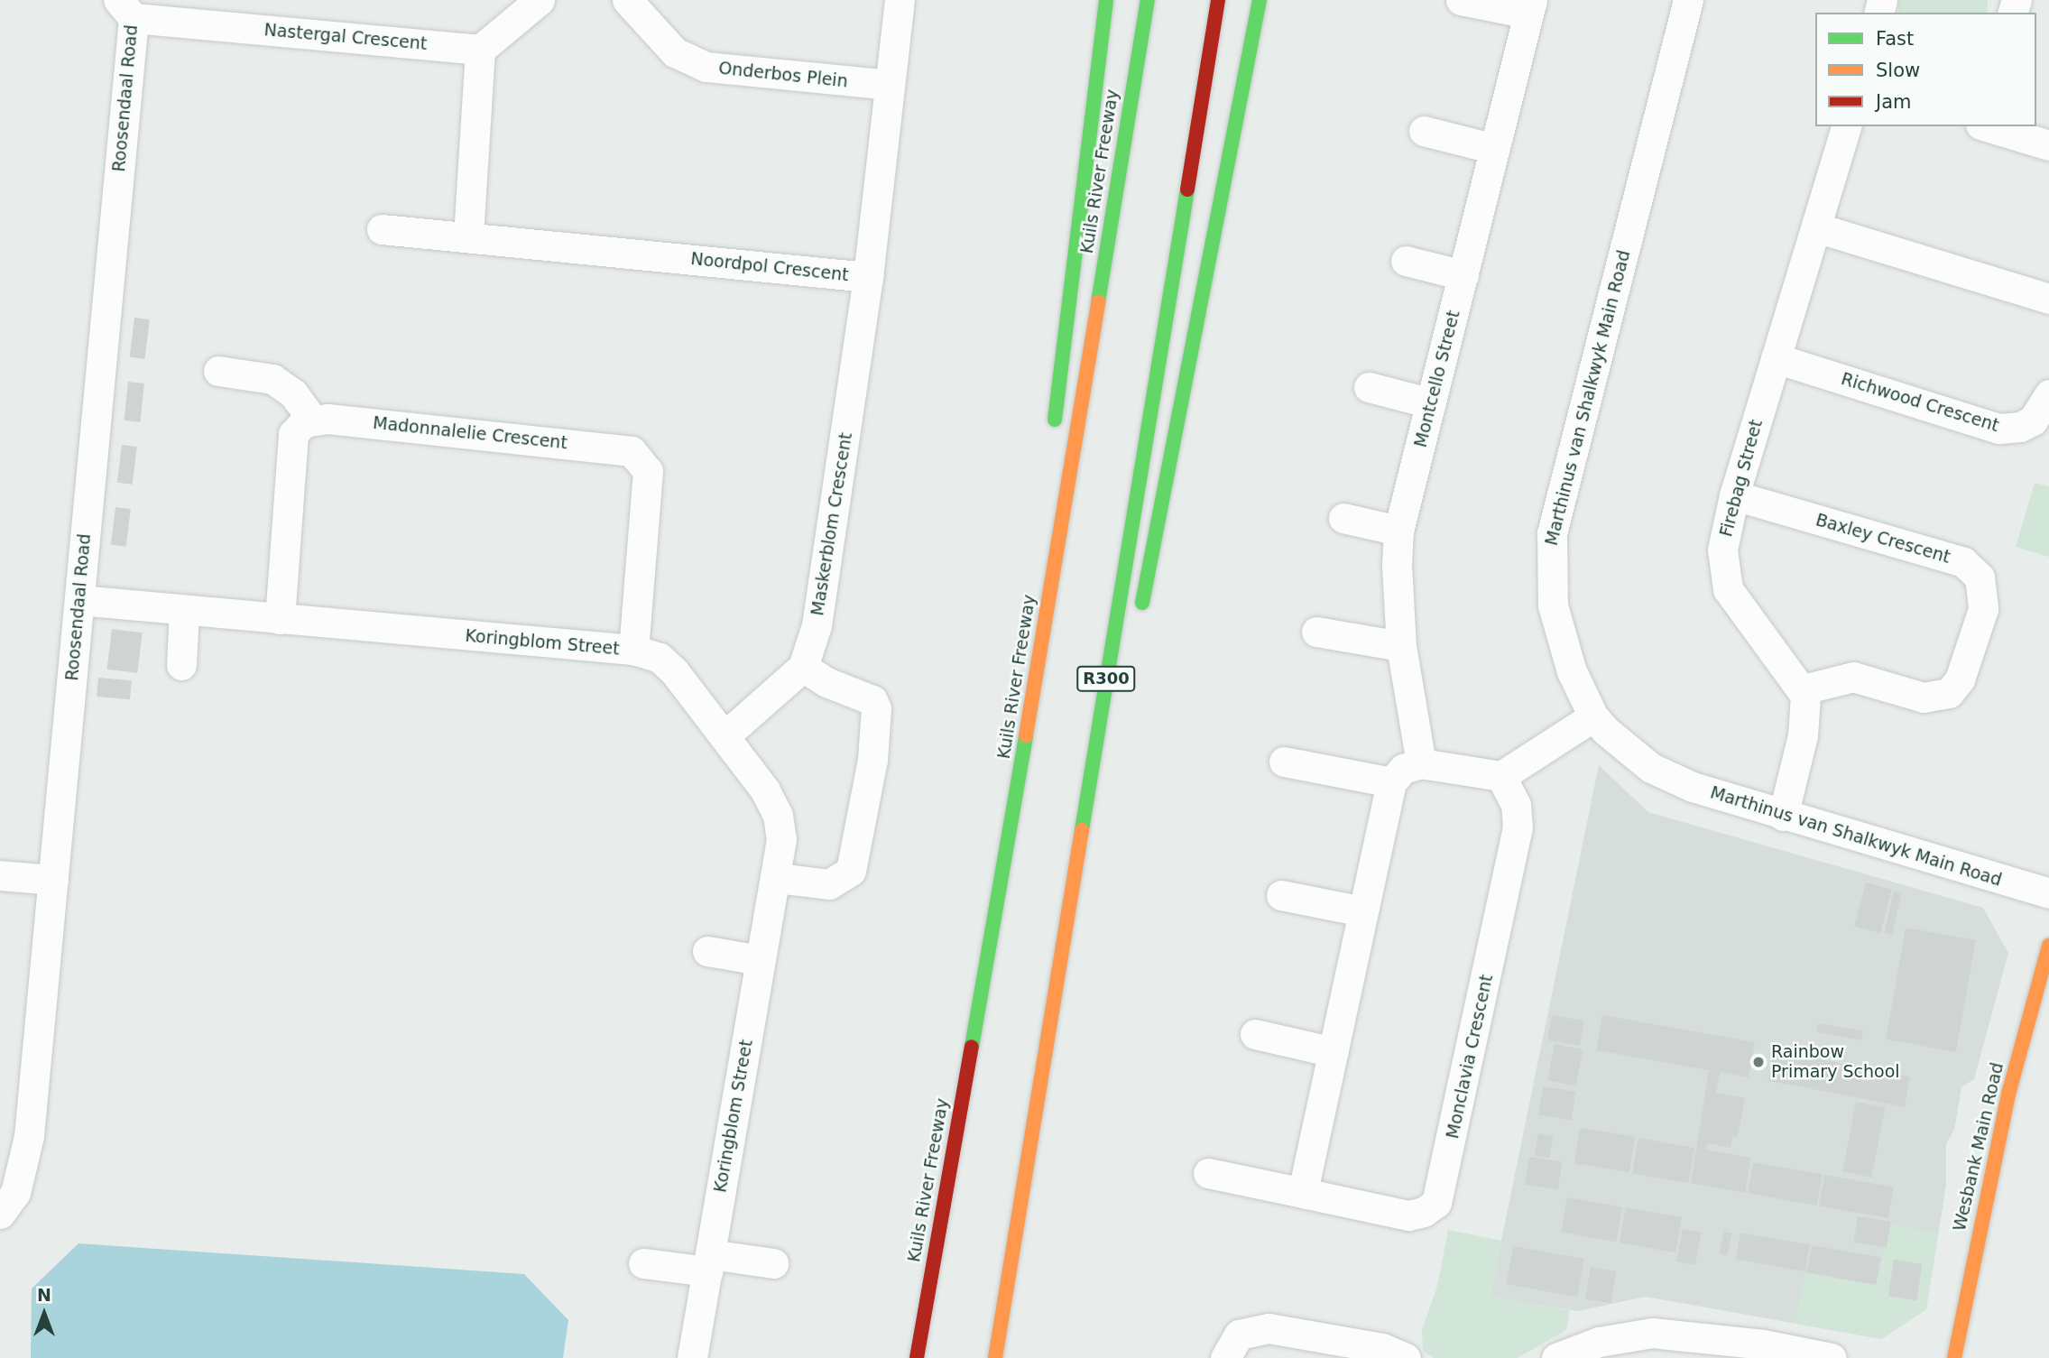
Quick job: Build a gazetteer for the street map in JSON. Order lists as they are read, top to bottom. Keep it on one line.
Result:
{"streets":{"main road":["Kuils River Freeway","R300","Wesbank Main Road"],"street":["Nastergal Crescent","Onderbos Plein","Roosendaal Road","Noordpol Crescent","Montcello Street","Marthinus van Shalkwyk Main Road","Richwood Crescent","Madonnalelie Crescent","Firebag Street","Maskerblom Crescent","Baxley Crescent","Koringblom Street","Monclavia Crescent"]},"crossings":[["Nastergal Crescent","Roosendaal Road"],["Onderbos Plein","Noordpol Crescent"],["Roosendaal Road","Koringblom Street"],["Noordpol Crescent","Maskerblom Crescent"],["Richwood Crescent","Firebag Street"],["Madonnalelie Crescent","Koringblom Street"],["Firebag Street","Baxley Crescent"]],"places":["Rainbow Primary School"],"legend":["Fast","Slow","Jam"],"north":"top"}
